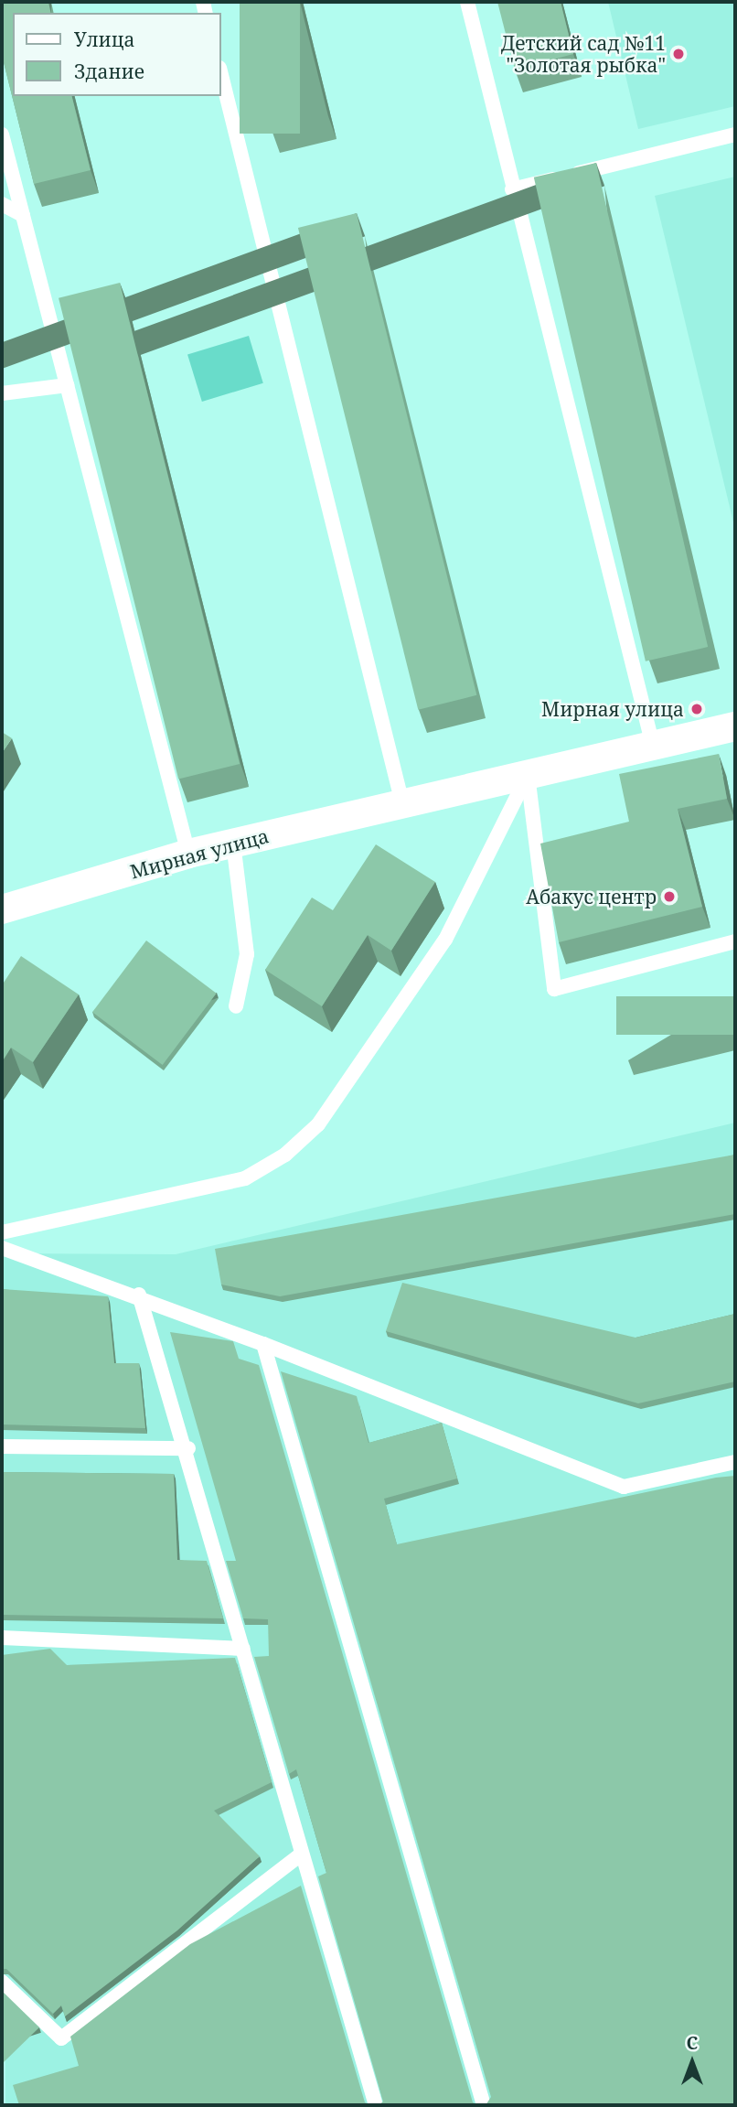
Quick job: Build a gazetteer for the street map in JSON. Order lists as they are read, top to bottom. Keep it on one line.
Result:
{"streets":{"street":["Мирная улица"]},"places":["Детский сад №11 \"Золотая рыбка\"","Мирная улица","Абакус центр"],"legend":["Улица","Здание"],"north":"top"}
